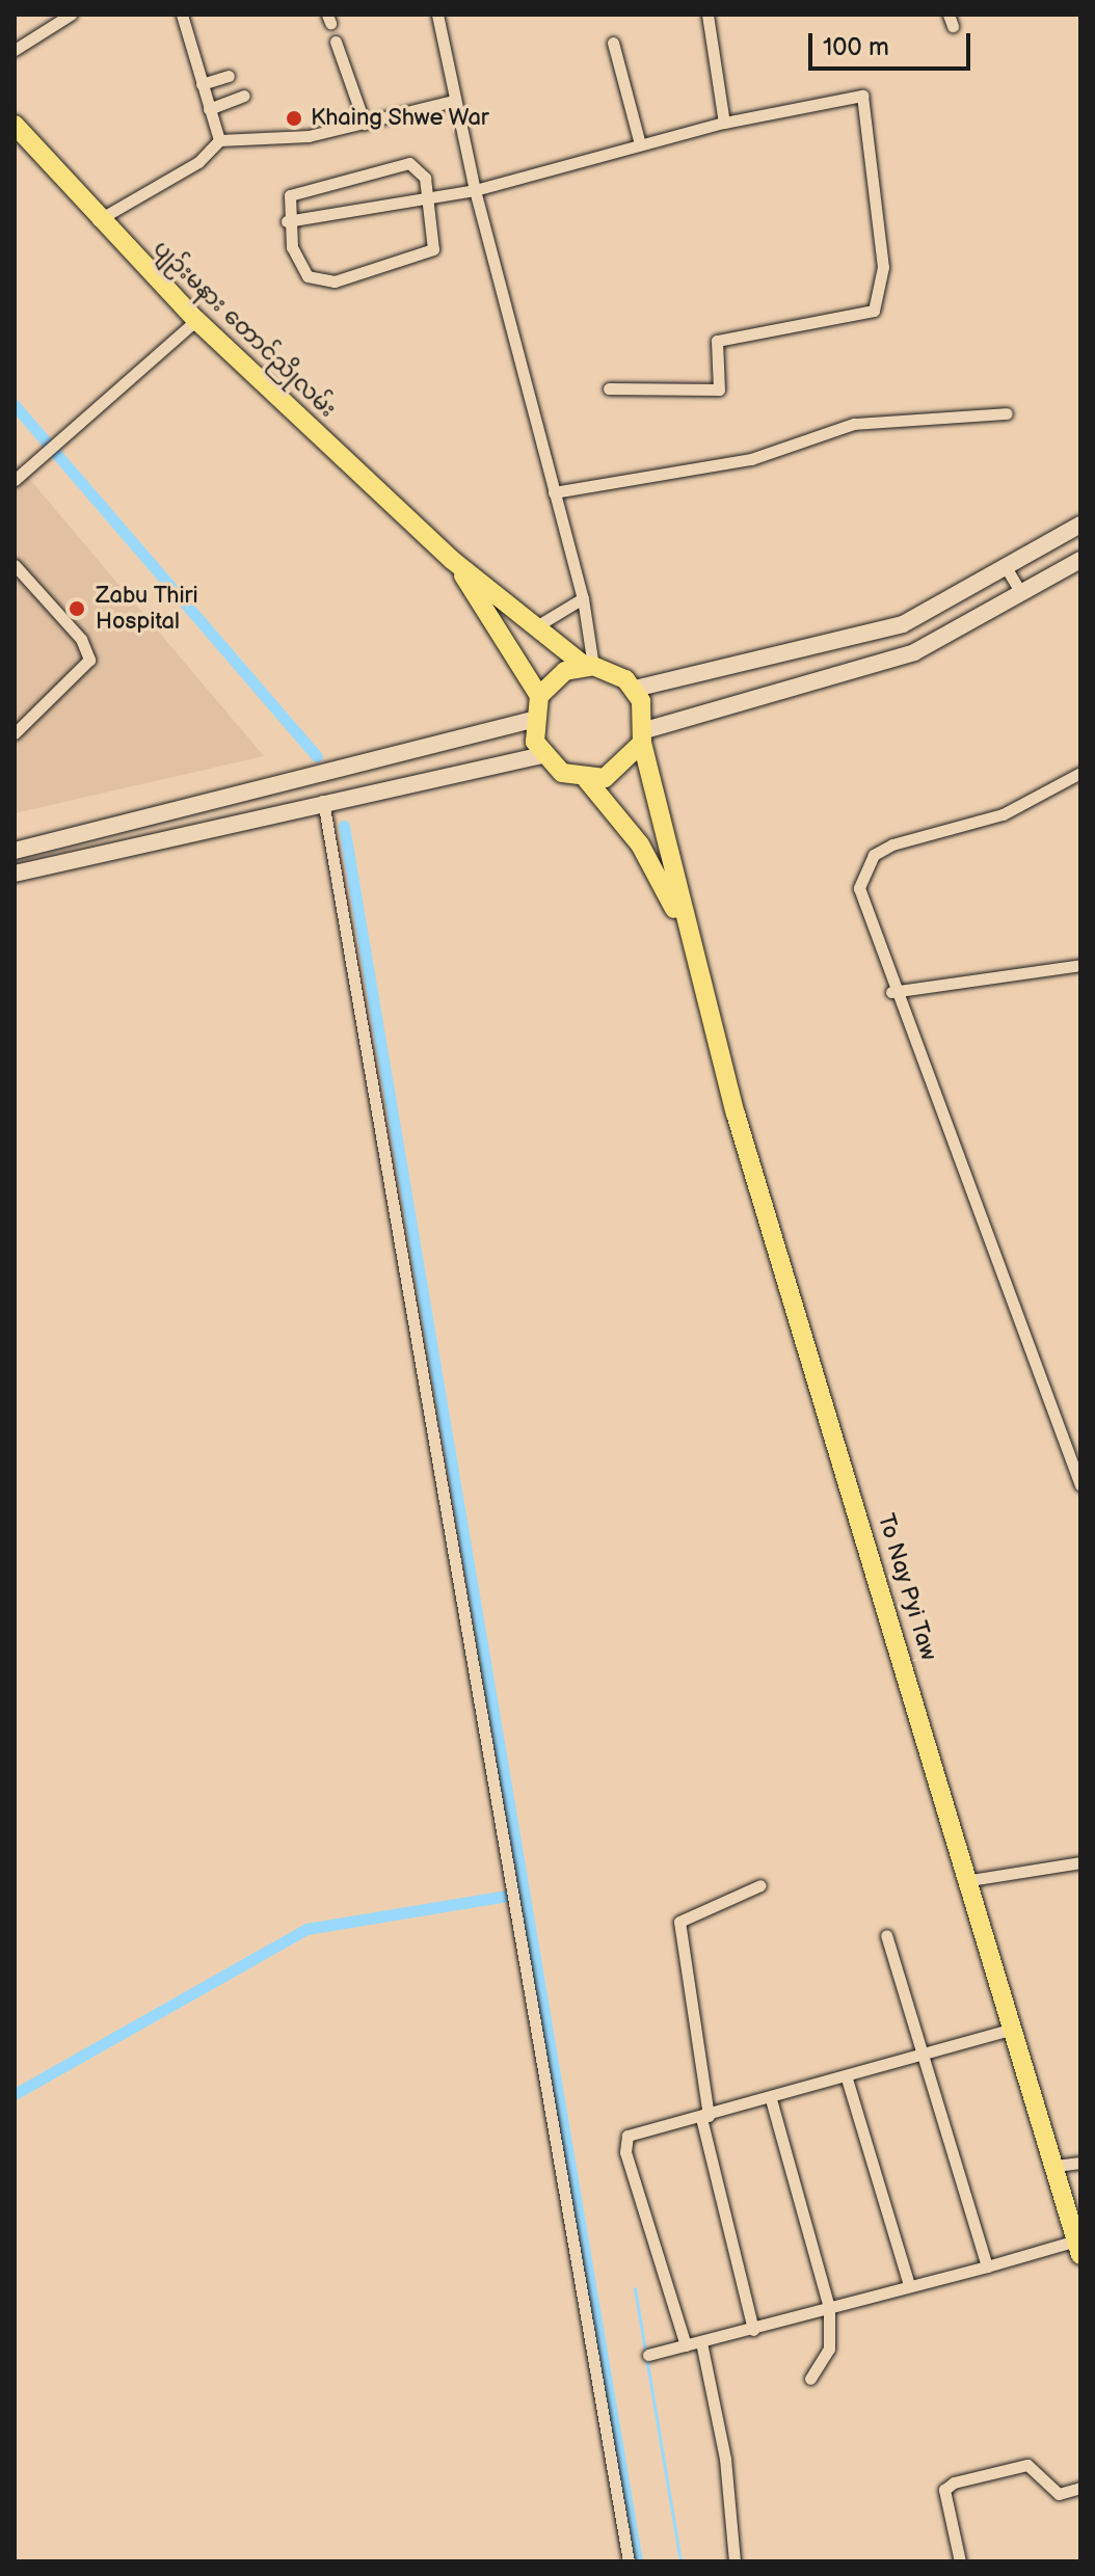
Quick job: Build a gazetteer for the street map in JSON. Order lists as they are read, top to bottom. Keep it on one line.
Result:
{"streets":{"main road":["ပျဉ်းမနား တောင်ညိုလမ်း","To Nay Pyi Taw"]},"places":["Khaing Shwe War","Zabu Thiri Hospital"],"scale_bar":"100 m"}
